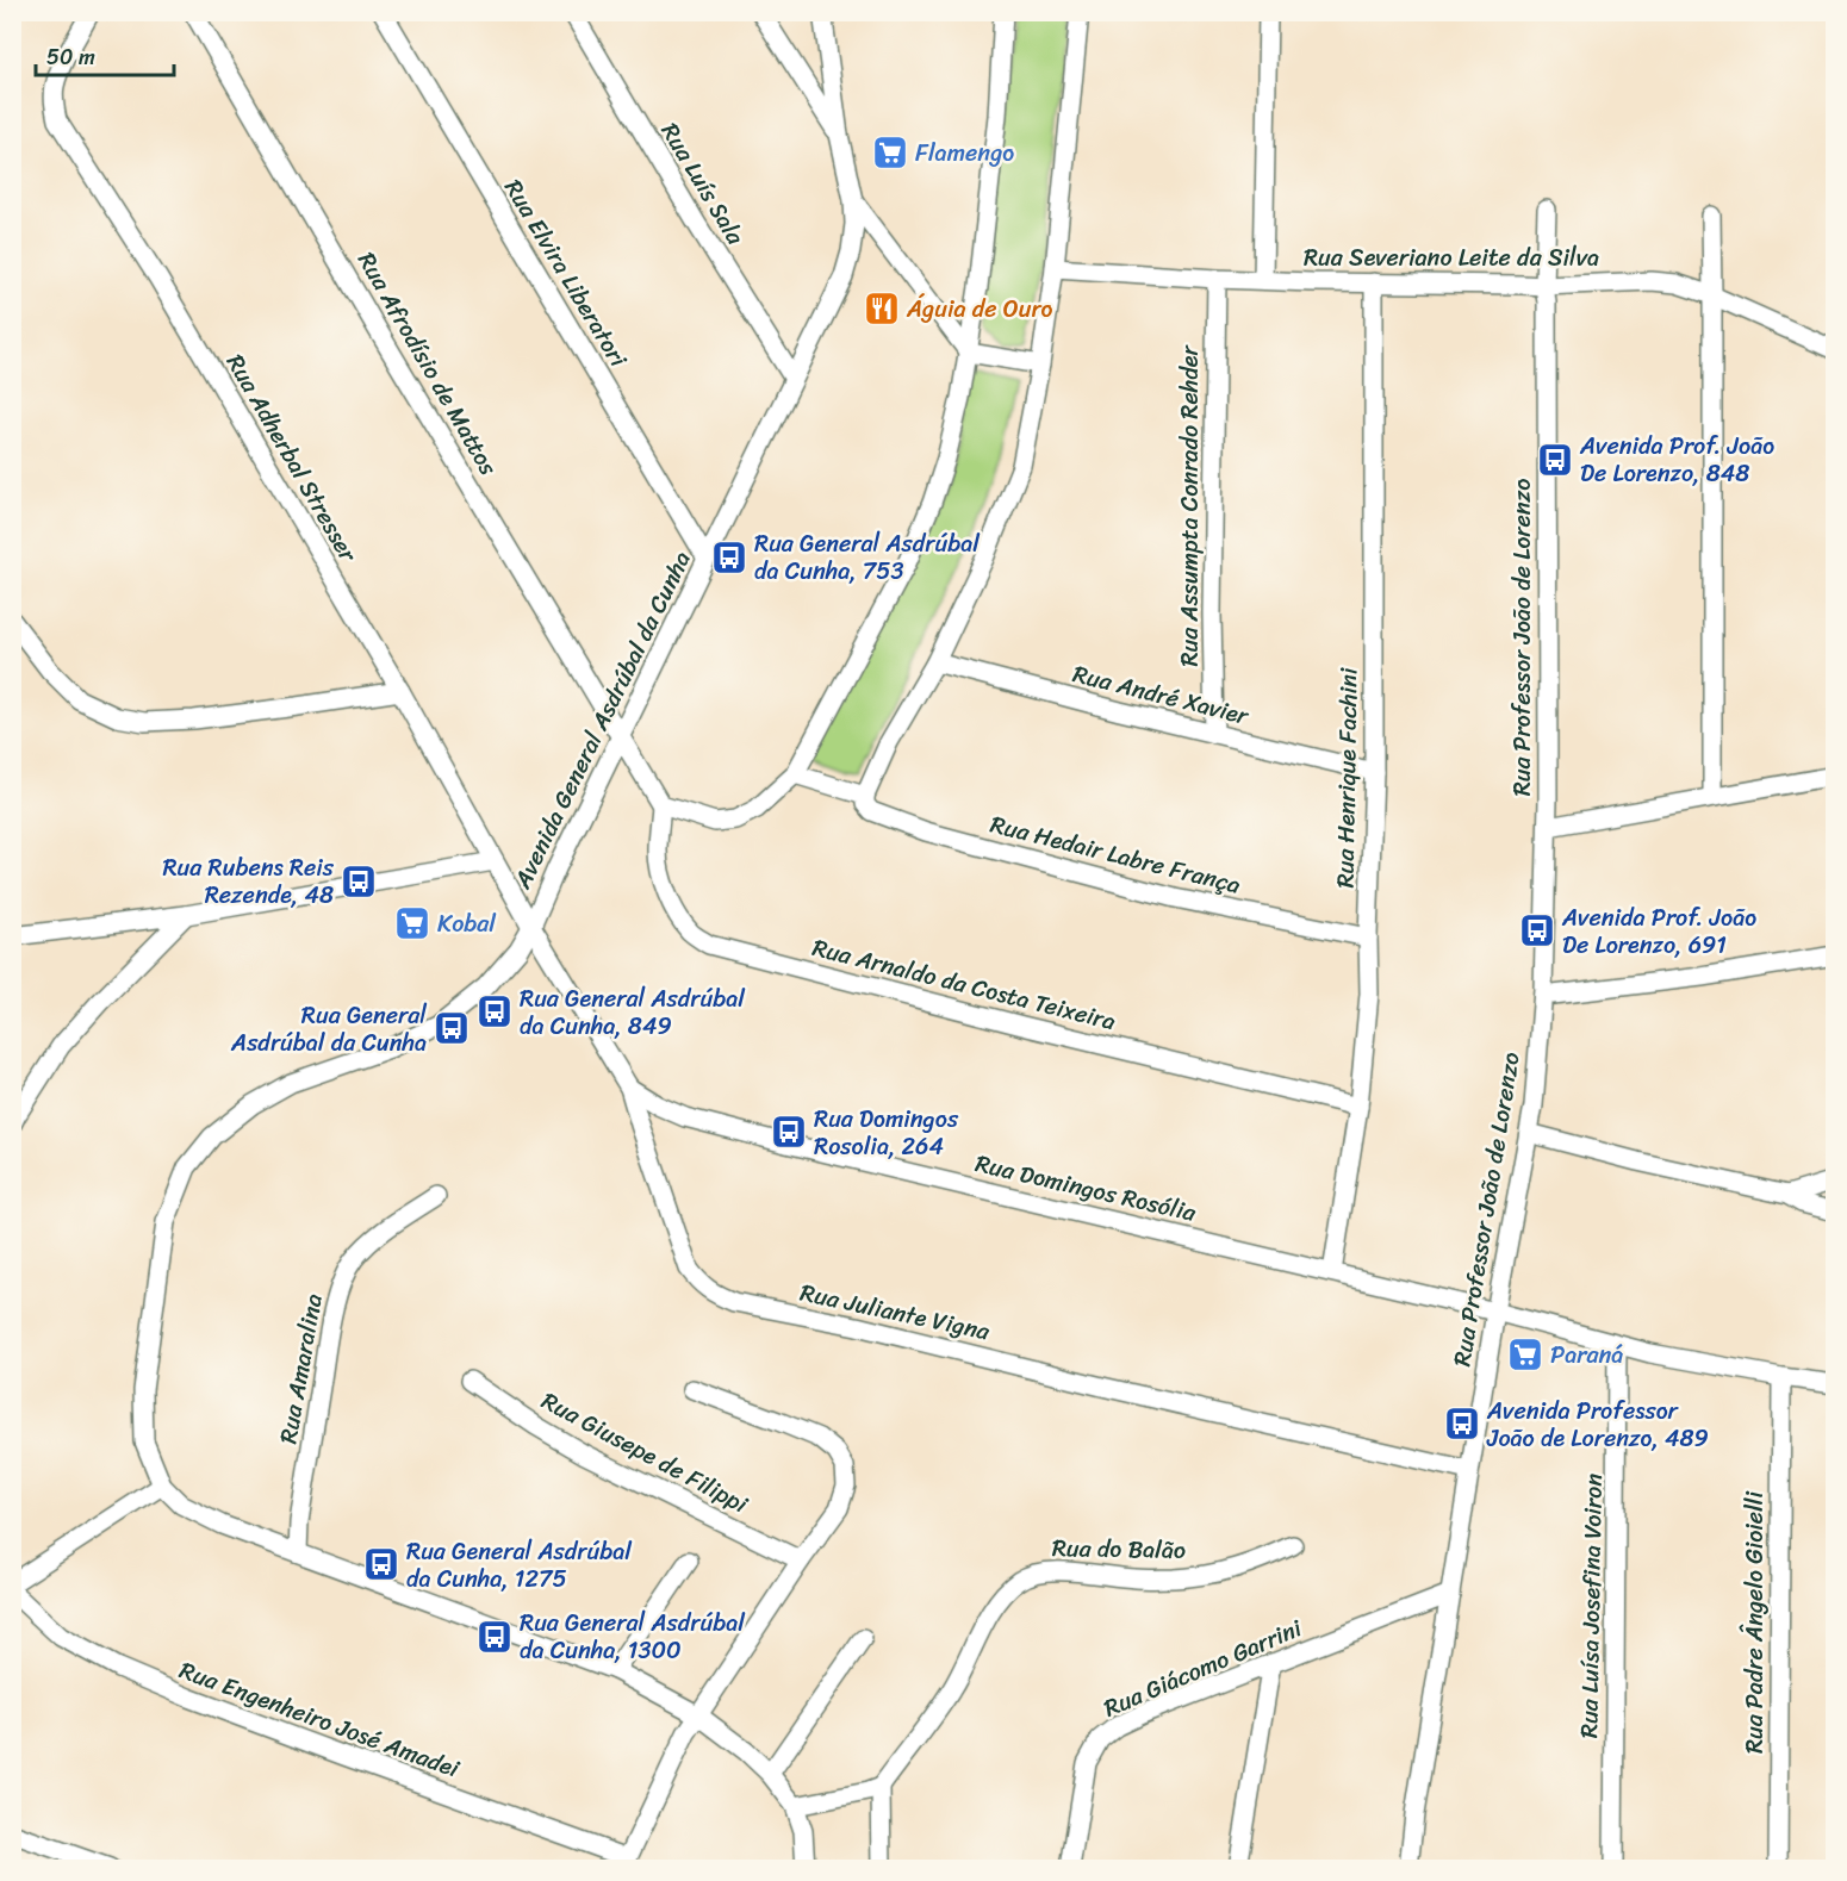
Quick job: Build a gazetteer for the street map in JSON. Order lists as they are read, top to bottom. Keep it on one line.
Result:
{"streets":{"street":["Rua Luís Sala","Rua Severiano Leite da Silva","Rua Elvira Liberatori","Rua Afrodísio de Mattos","Rua Adherbal Stresser","Rua Assumpta Conrado Rehder","Rua Professor João de Lorenzo","Rua André Xavier","Avenida General Asdrúbal da Cunha","Rua Henrique Fachini","Rua Hedair Labre França","Rua Arnaldo da Costa Teixeira","Rua Domingos Rosólia","Rua Juliante Vigna","Rua Amaralina","Rua Giusepe de Filippi","Rua do Balão","Rua Luísa Josefina Voiron","Rua Padre Ângelo Gioielli","Rua Giácomo Garrini","Rua Engenheiro José Amadei"]},"crossings":[["Rua Luís Sala","Avenida General Asdrúbal da Cunha"],["Rua Severiano Leite da Silva","Rua Assumpta Conrado Rehder"],["Rua Severiano Leite da Silva","Rua Professor João de Lorenzo"],["Rua Severiano Leite da Silva","Rua Henrique Fachini"],["Rua Elvira Liberatori","Avenida General Asdrúbal da Cunha"],["Rua Afrodísio de Mattos","Avenida General Asdrúbal da Cunha"],["Rua Afrodísio de Mattos","Rua Arnaldo da Costa Teixeira"],["Rua Adherbal Stresser","Avenida General Asdrúbal da Cunha"],["Rua Adherbal Stresser","Rua Juliante Vigna"],["Rua Assumpta Conrado Rehder","Rua André Xavier"],["Rua Professor João de Lorenzo","Rua Domingos Rosólia"],["Rua Professor João de Lorenzo","Rua Juliante Vigna"],["Rua Professor João de Lorenzo","Rua Giácomo Garrini"],["Rua André Xavier","Rua Henrique Fachini"],["Avenida General Asdrúbal da Cunha","Rua Juliante Vigna"],["Avenida General Asdrúbal da Cunha","Rua Amaralina"],["Rua Henrique Fachini","Rua Hedair Labre França"],["Rua Henrique Fachini","Rua Arnaldo da Costa Teixeira"],["Rua Henrique Fachini","Rua Domingos Rosólia"],["Rua Domingos Rosólia","Rua Juliante Vigna"],["Rua Domingos Rosólia","Rua Luísa Josefina Voiron"],["Rua Domingos Rosólia","Rua Padre Ângelo Gioielli"]],"places":{"supermarket":["Flamengo","Kobal","Paraná"],"restaurant":["Águia de Ouro"],"bus stop":["Avenida Prof. João De Lorenzo, 848","Rua General Asdrúbal da Cunha, 753","Rua Rubens Reis Rezende, 48","Avenida Prof. João De Lorenzo, 691","Rua General Asdrúbal da Cunha, 849","Rua General Asdrúbal da Cunha","Rua Domingos Rosolia, 264","Avenida Professor João de Lorenzo, 489","Rua General Asdrúbal da Cunha, 1275","Rua General Asdrúbal da Cunha, 1300"]},"scale_bar":"50 m"}
